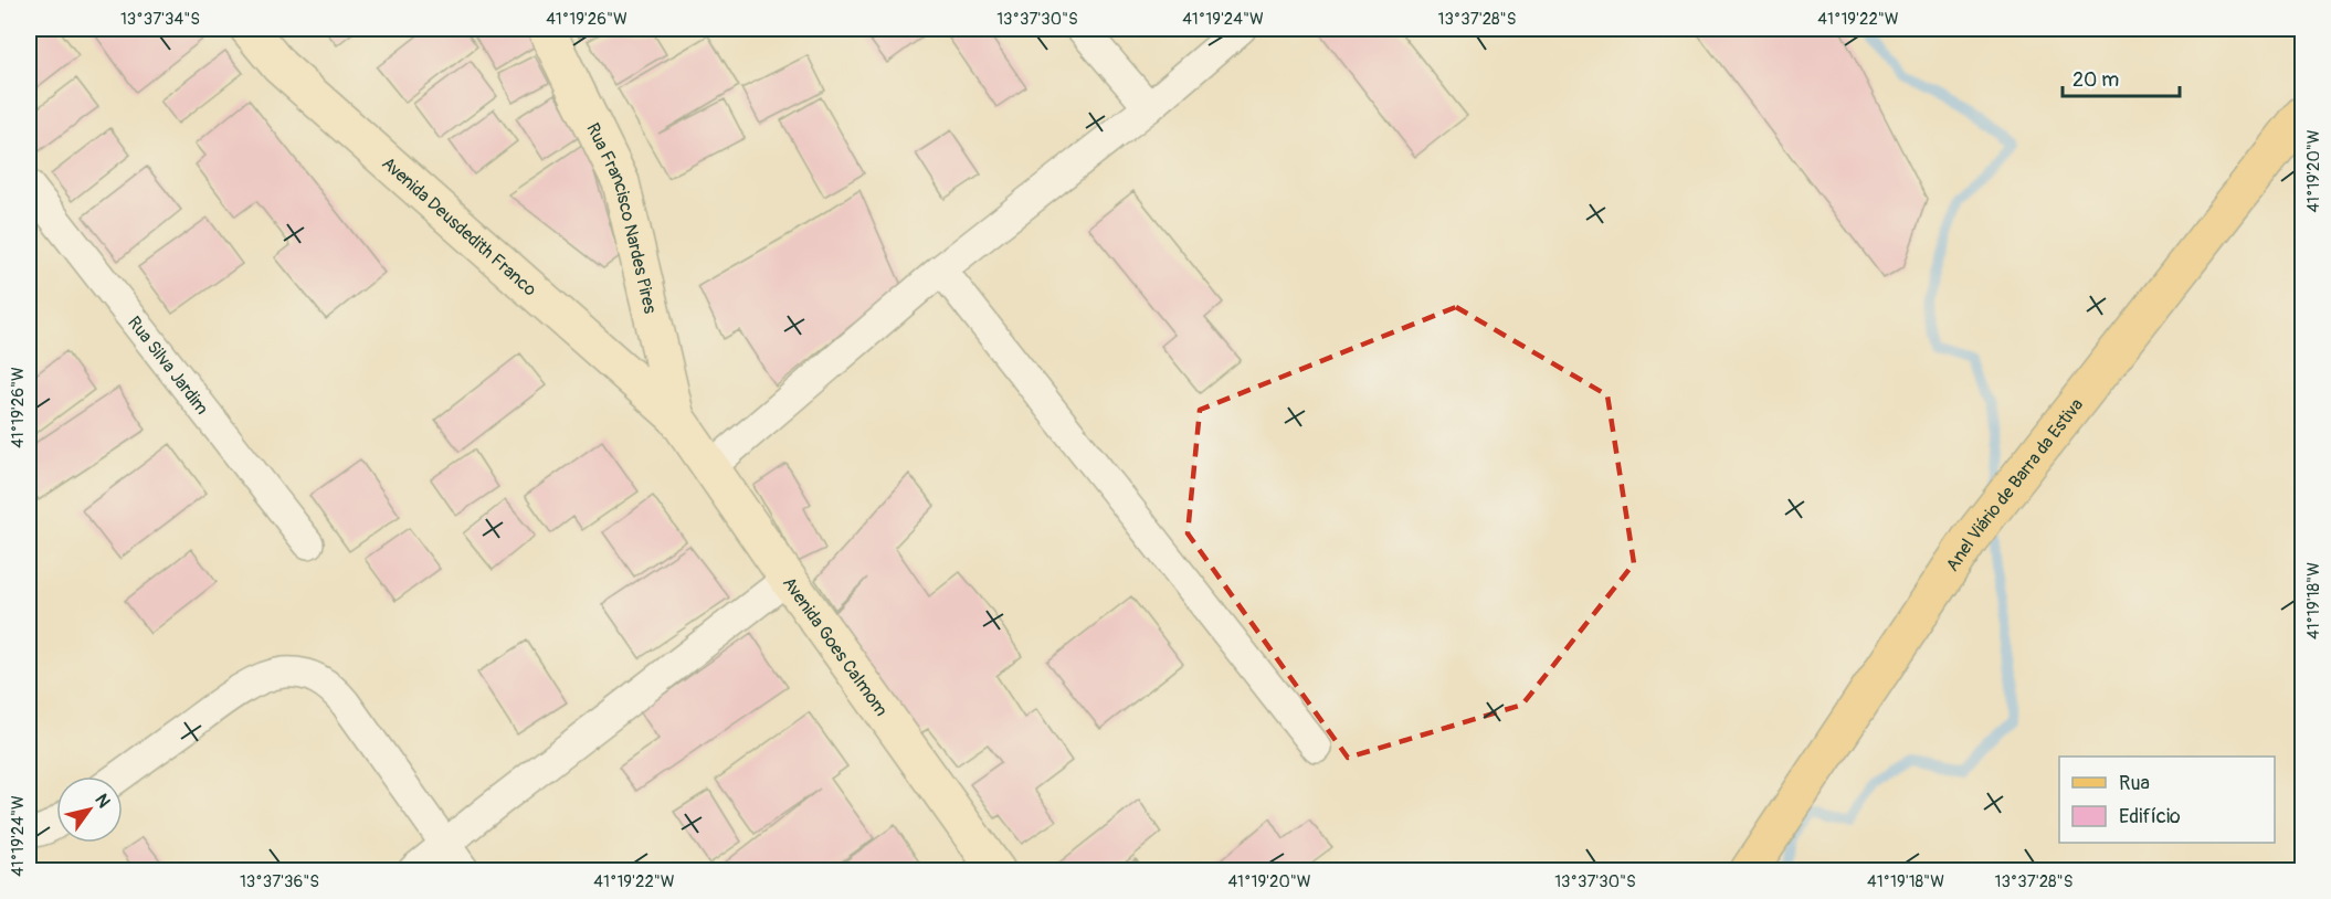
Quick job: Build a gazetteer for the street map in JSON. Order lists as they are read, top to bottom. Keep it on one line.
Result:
{"streets":{"main road":["Rua Francisco Nardes Pires","Avenida Deusdedith Franco","Anel Viário de Barra da Estiva","Avenida Goes Calmom"],"street":["Rua Silva Jardim"]},"crossings":[["Rua Francisco Nardes Pires","Avenida Deusdedith Franco"],["Rua Francisco Nardes Pires","Avenida Goes Calmom"],["Avenida Deusdedith Franco","Avenida Goes Calmom"]],"legend":["Rua","Edifício"],"scale_bar":"20 m","north":"top right","coordinates":["13°37'34\"S","41°19'26\"W","13°37'30\"S","41°19'24\"W","13°37'28\"S","41°19'22\"W","41°19'20\"W","41°19'18\"W","13°37'36\"S"]}
